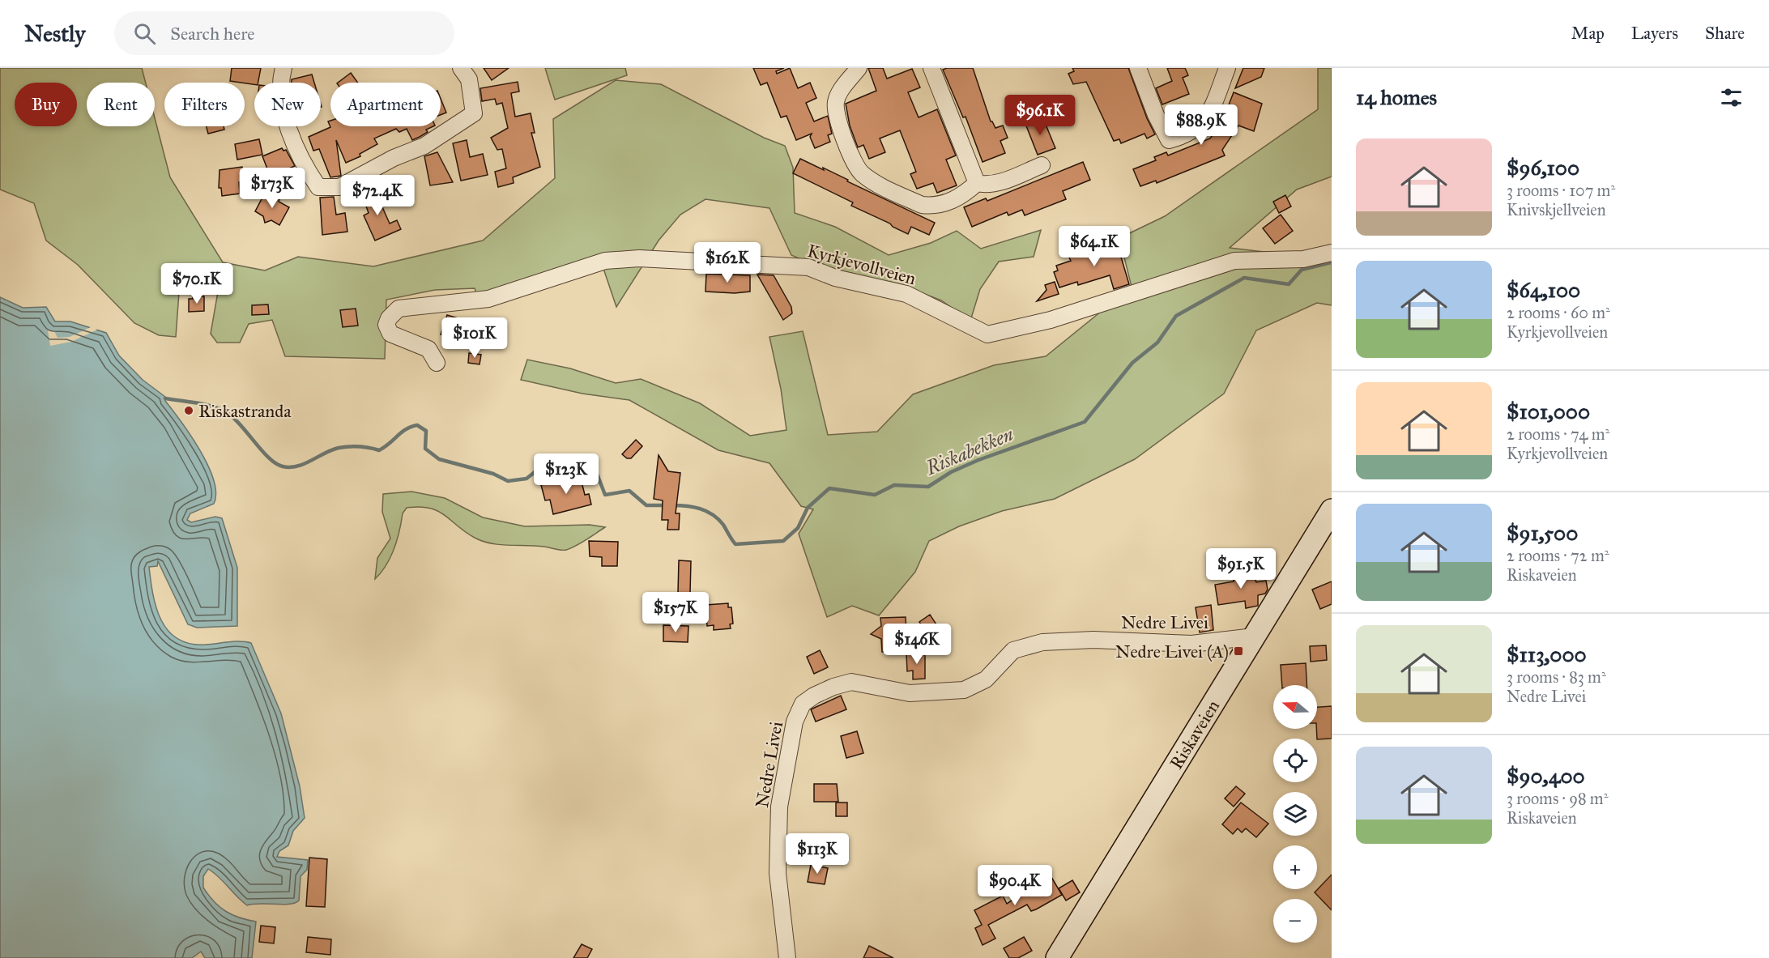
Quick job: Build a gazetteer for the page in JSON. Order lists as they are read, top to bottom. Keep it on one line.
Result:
{"streets":{"main road":["Riskaveien"],"street":["Kyrkjevollveien","Nedre Livei"]},"crossings":[["Nedre Livei","Riskaveien"]],"water":["Riskabekken"],"places":{"other":["Riskastranda"],"transit":["Nedre Livei (A)"]},"north":"left","page":{"header":"Nestly","search":"Search here","nav":["Map","Layers","Share"],"heading":"14 homes","chip":["Buy","Rent","Filters","New","Apartment"],"price":["$96.1K","$88.9K","$173K","$72.4K","$64.1K","$162K","$70.1K","$101K","$123K","$91.5K","$157K","$146K","$113K","$90.4K"],"list":[{"name":"$96,100","note":"3 rooms · 107 m² · Knivskjellveien"},{"name":"$64,100","note":"2 rooms · 60 m² · Kyrkjevollveien"},{"name":"$101,000","note":"2 rooms · 74 m² · Kyrkjevollveien"},{"name":"$91,500","note":"2 rooms · 72 m² · Riskaveien"},{"name":"$113,000","note":"3 rooms · 83 m² · Nedre Livei"},{"name":"$90,400","note":"3 rooms · 98 m² · Riskaveien"}],"map_buttons":["+","−"]}}
